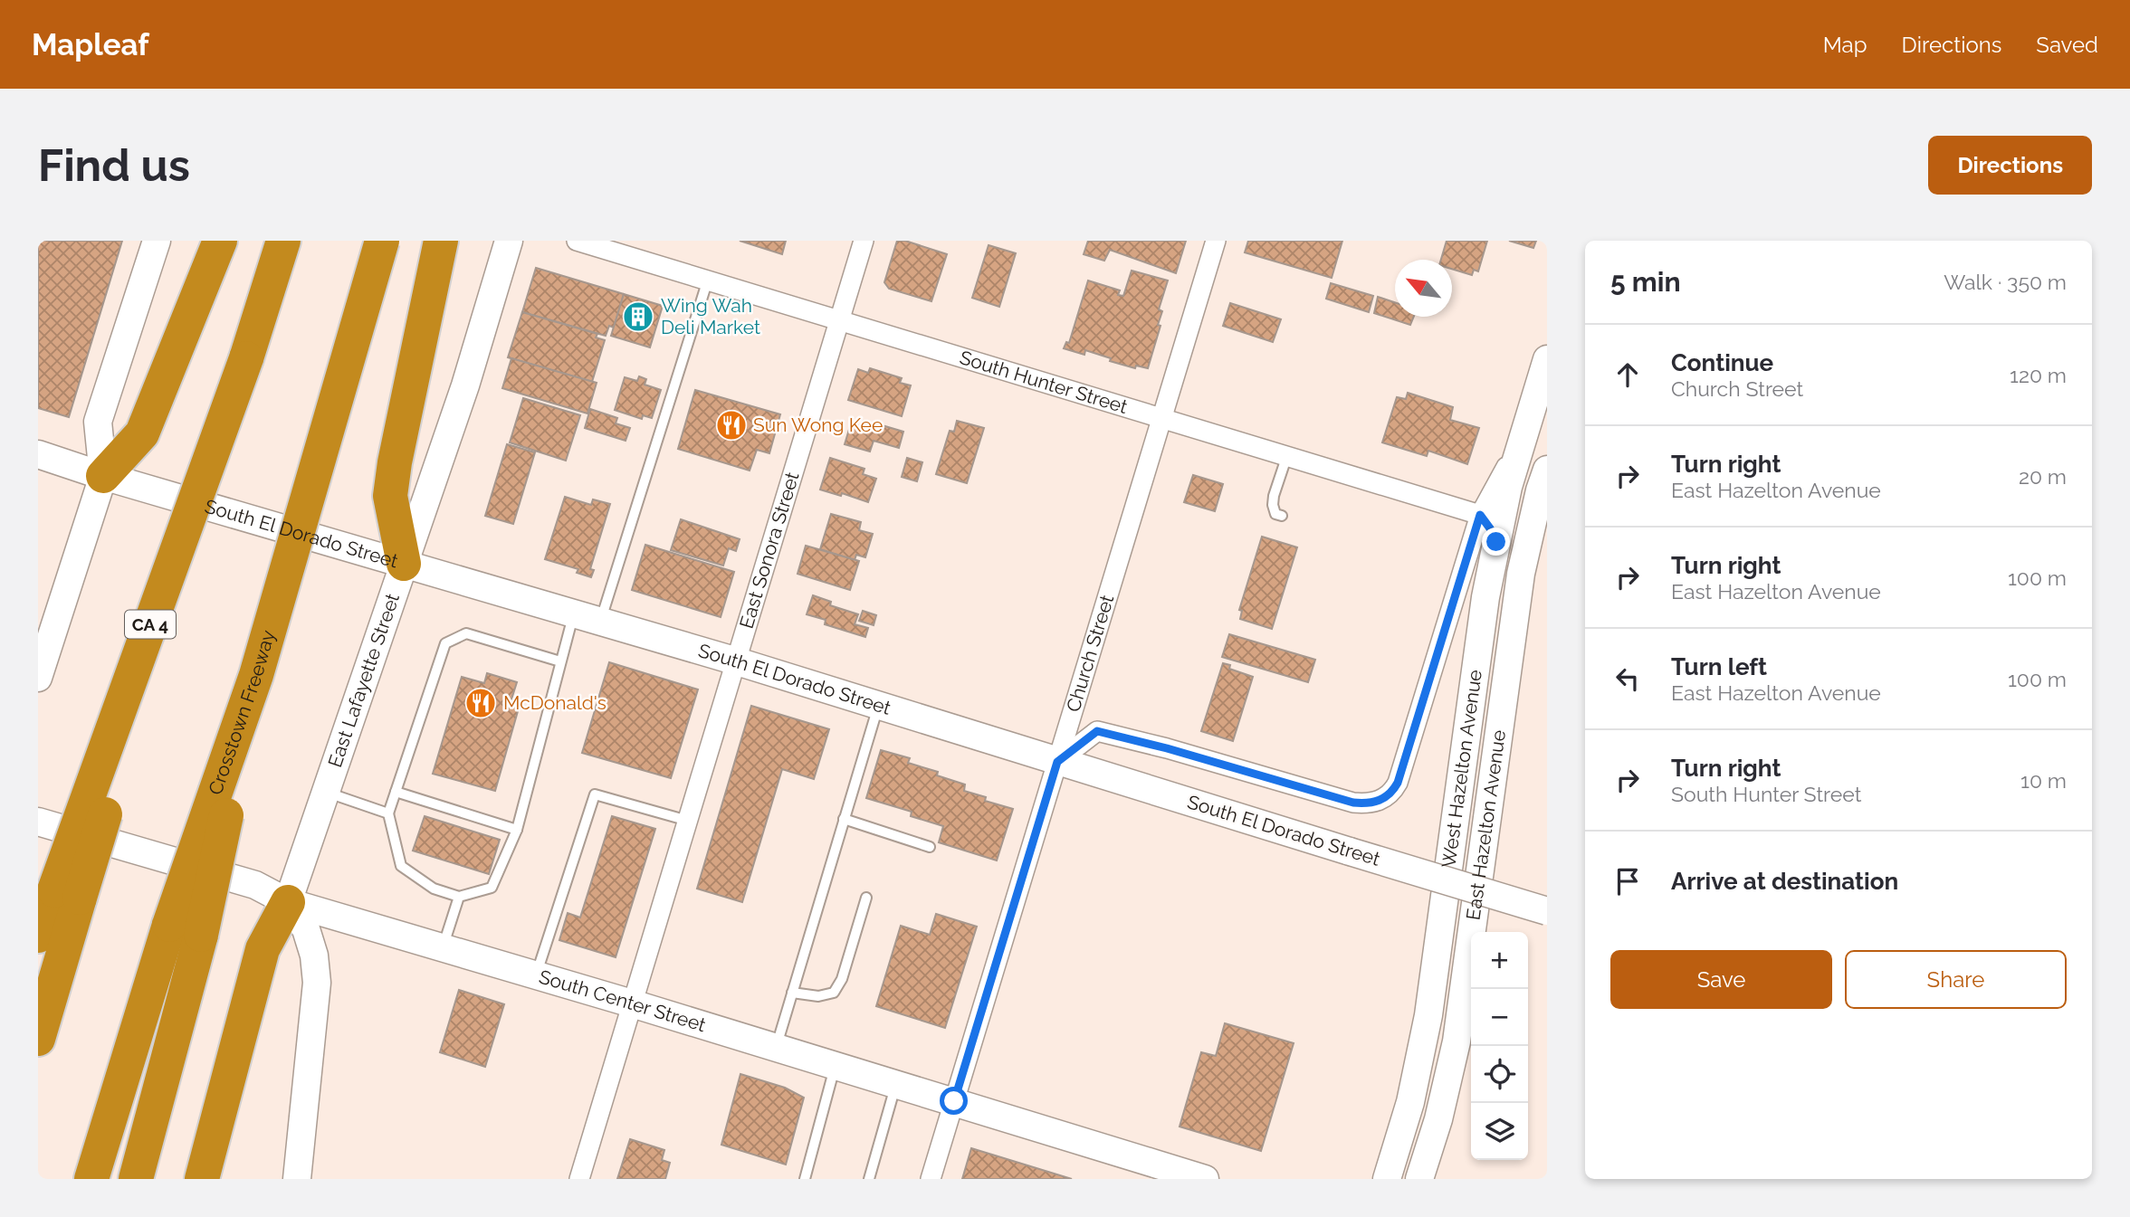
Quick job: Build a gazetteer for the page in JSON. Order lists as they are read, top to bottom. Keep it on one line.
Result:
{"streets":{"highway":["CA 4","Crosstown Freeway"],"main road":["South El Dorado Street","East Lafayette Street","West Hazelton Avenue","East Hazelton Avenue","South Center Street"],"street":["South Hunter Street","East Sonora Street","Church Street"]},"crossings":[["South Hunter Street","East Sonora Street"],["South Hunter Street","Church Street"],["South El Dorado Street","East Sonora Street"],["South El Dorado Street","Church Street"],["South El Dorado Street","East Lafayette Street"],["East Sonora Street","South Center Street"],["Church Street","South Center Street"],["East Lafayette Street","South Center Street"]],"places":{"building":["Wing Wah Deli Market"],"restaurant":["Sun Wong Kee","McDonald's"]},"north":"top left","page":{"header":"Mapleaf","nav":["Map","Directions","Saved"],"buttons":["Directions",["Save","Share"]],"title":"Find us","heading":["5 min","Walk · 350 m"],"list":[["Continue","Church Street","120 m"],["Turn right","East Hazelton Avenue","20 m"],["Turn right","East Hazelton Avenue","100 m"],["Turn left","East Hazelton Avenue","100 m"],["Turn right","South Hunter Street","10 m"],"Arrive at destination"],"map_buttons":["+","−"]}}
